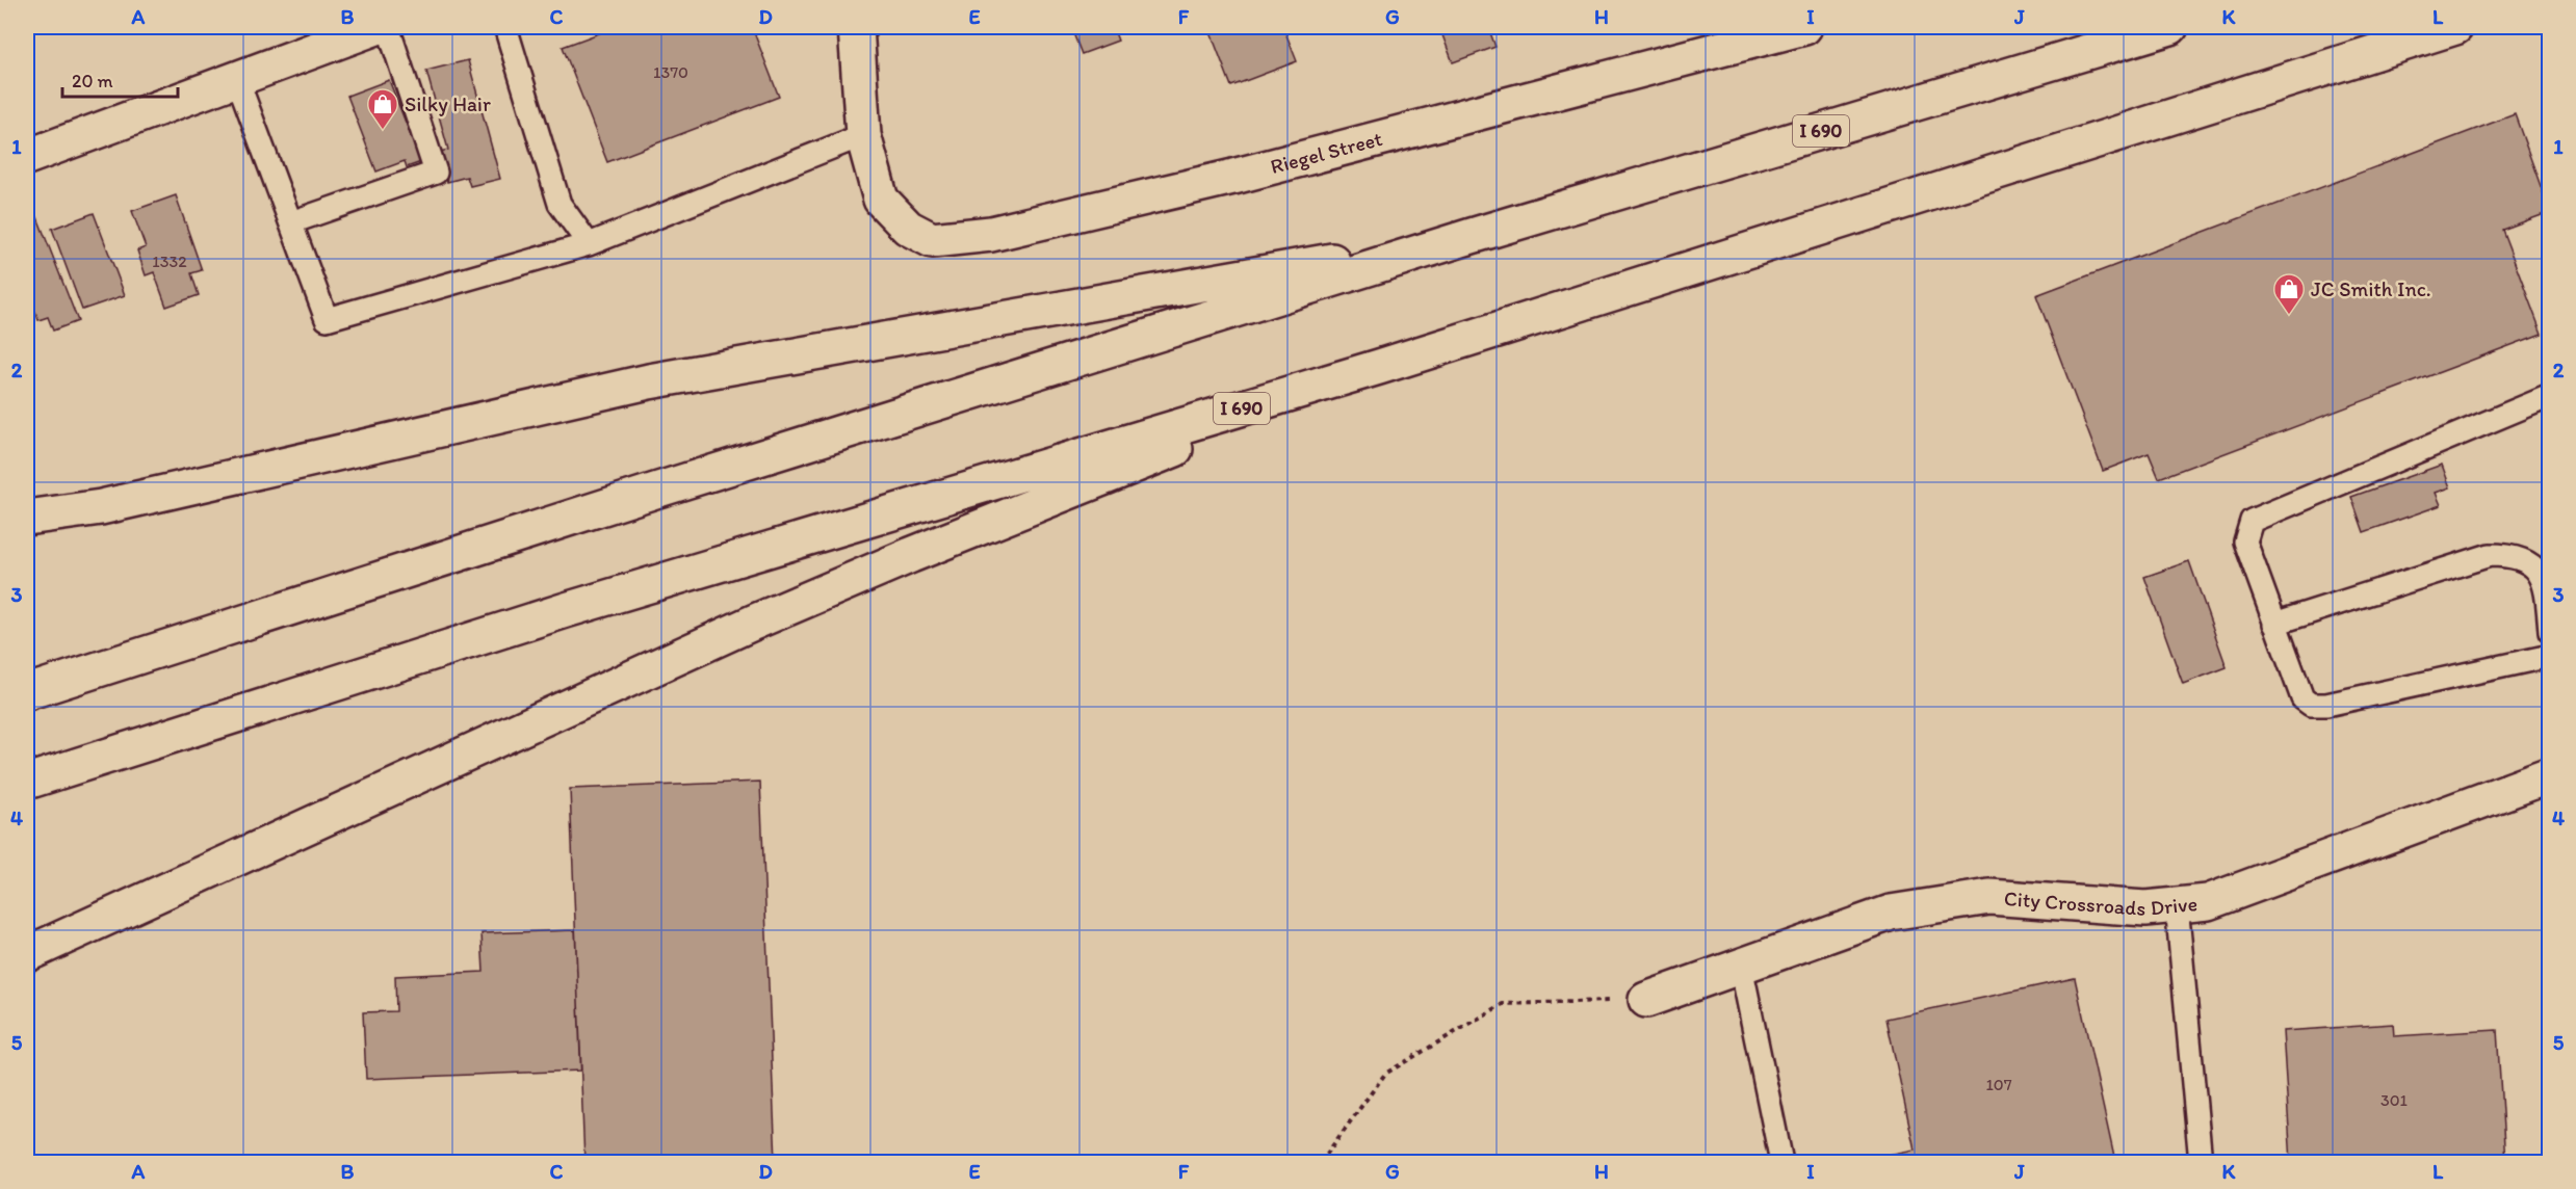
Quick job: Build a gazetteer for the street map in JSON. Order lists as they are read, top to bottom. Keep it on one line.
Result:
{"streets":{"main road":["I 690","Riegel Street","City Crossroads Drive"]},"places":{"shop":["Silky Hair","JC Smith Inc."]},"house_numbers":["1370","1332","107","301"],"scale_bar":"20 m","grid":{"columns":["A","B","C","D","E","F","G","H","I","J","K","L"],"rows":["1","2","3","4","5"]}}
